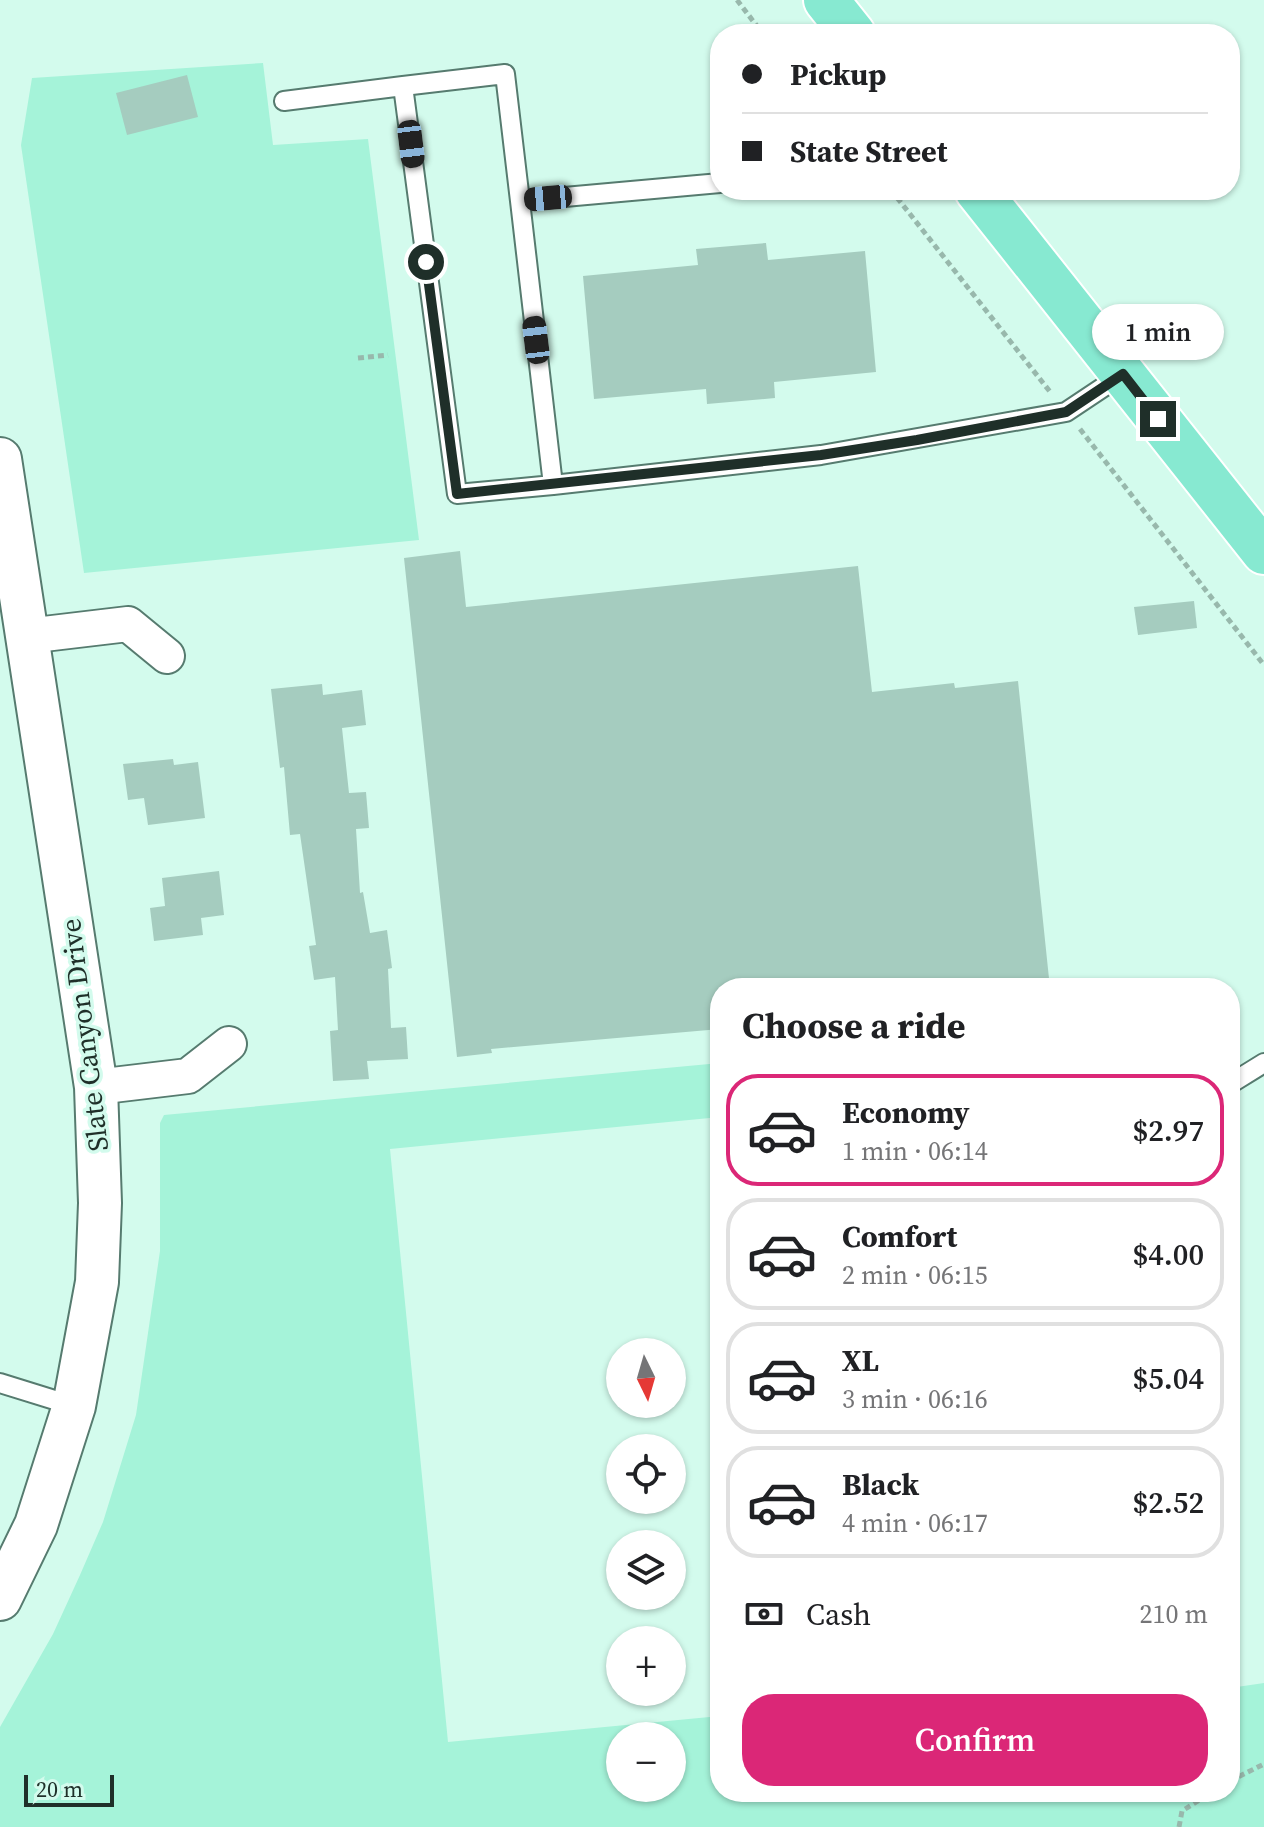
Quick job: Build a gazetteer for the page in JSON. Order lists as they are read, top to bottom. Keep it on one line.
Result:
{"streets":{"street":["Slate Canyon Drive"]},"scale_bar":"20 m","north":"bottom","page":{"banner":["Pickup","State Street"],"bubble":"1 min","heading":"Choose a ride","list":[{"name":"Economy","note":"1 min · 06:14","value":"$2.97"},{"name":"Comfort","note":"2 min · 06:15","value":"$4.00"},{"name":"XL","note":"3 min · 06:16","value":"$5.04"},{"name":"Black","note":"4 min · 06:17","value":"$2.52"}],"map_buttons":["+","−"],"pay":["Cash","210 m"],"buttons":"Confirm","scale":"20 m"}}
